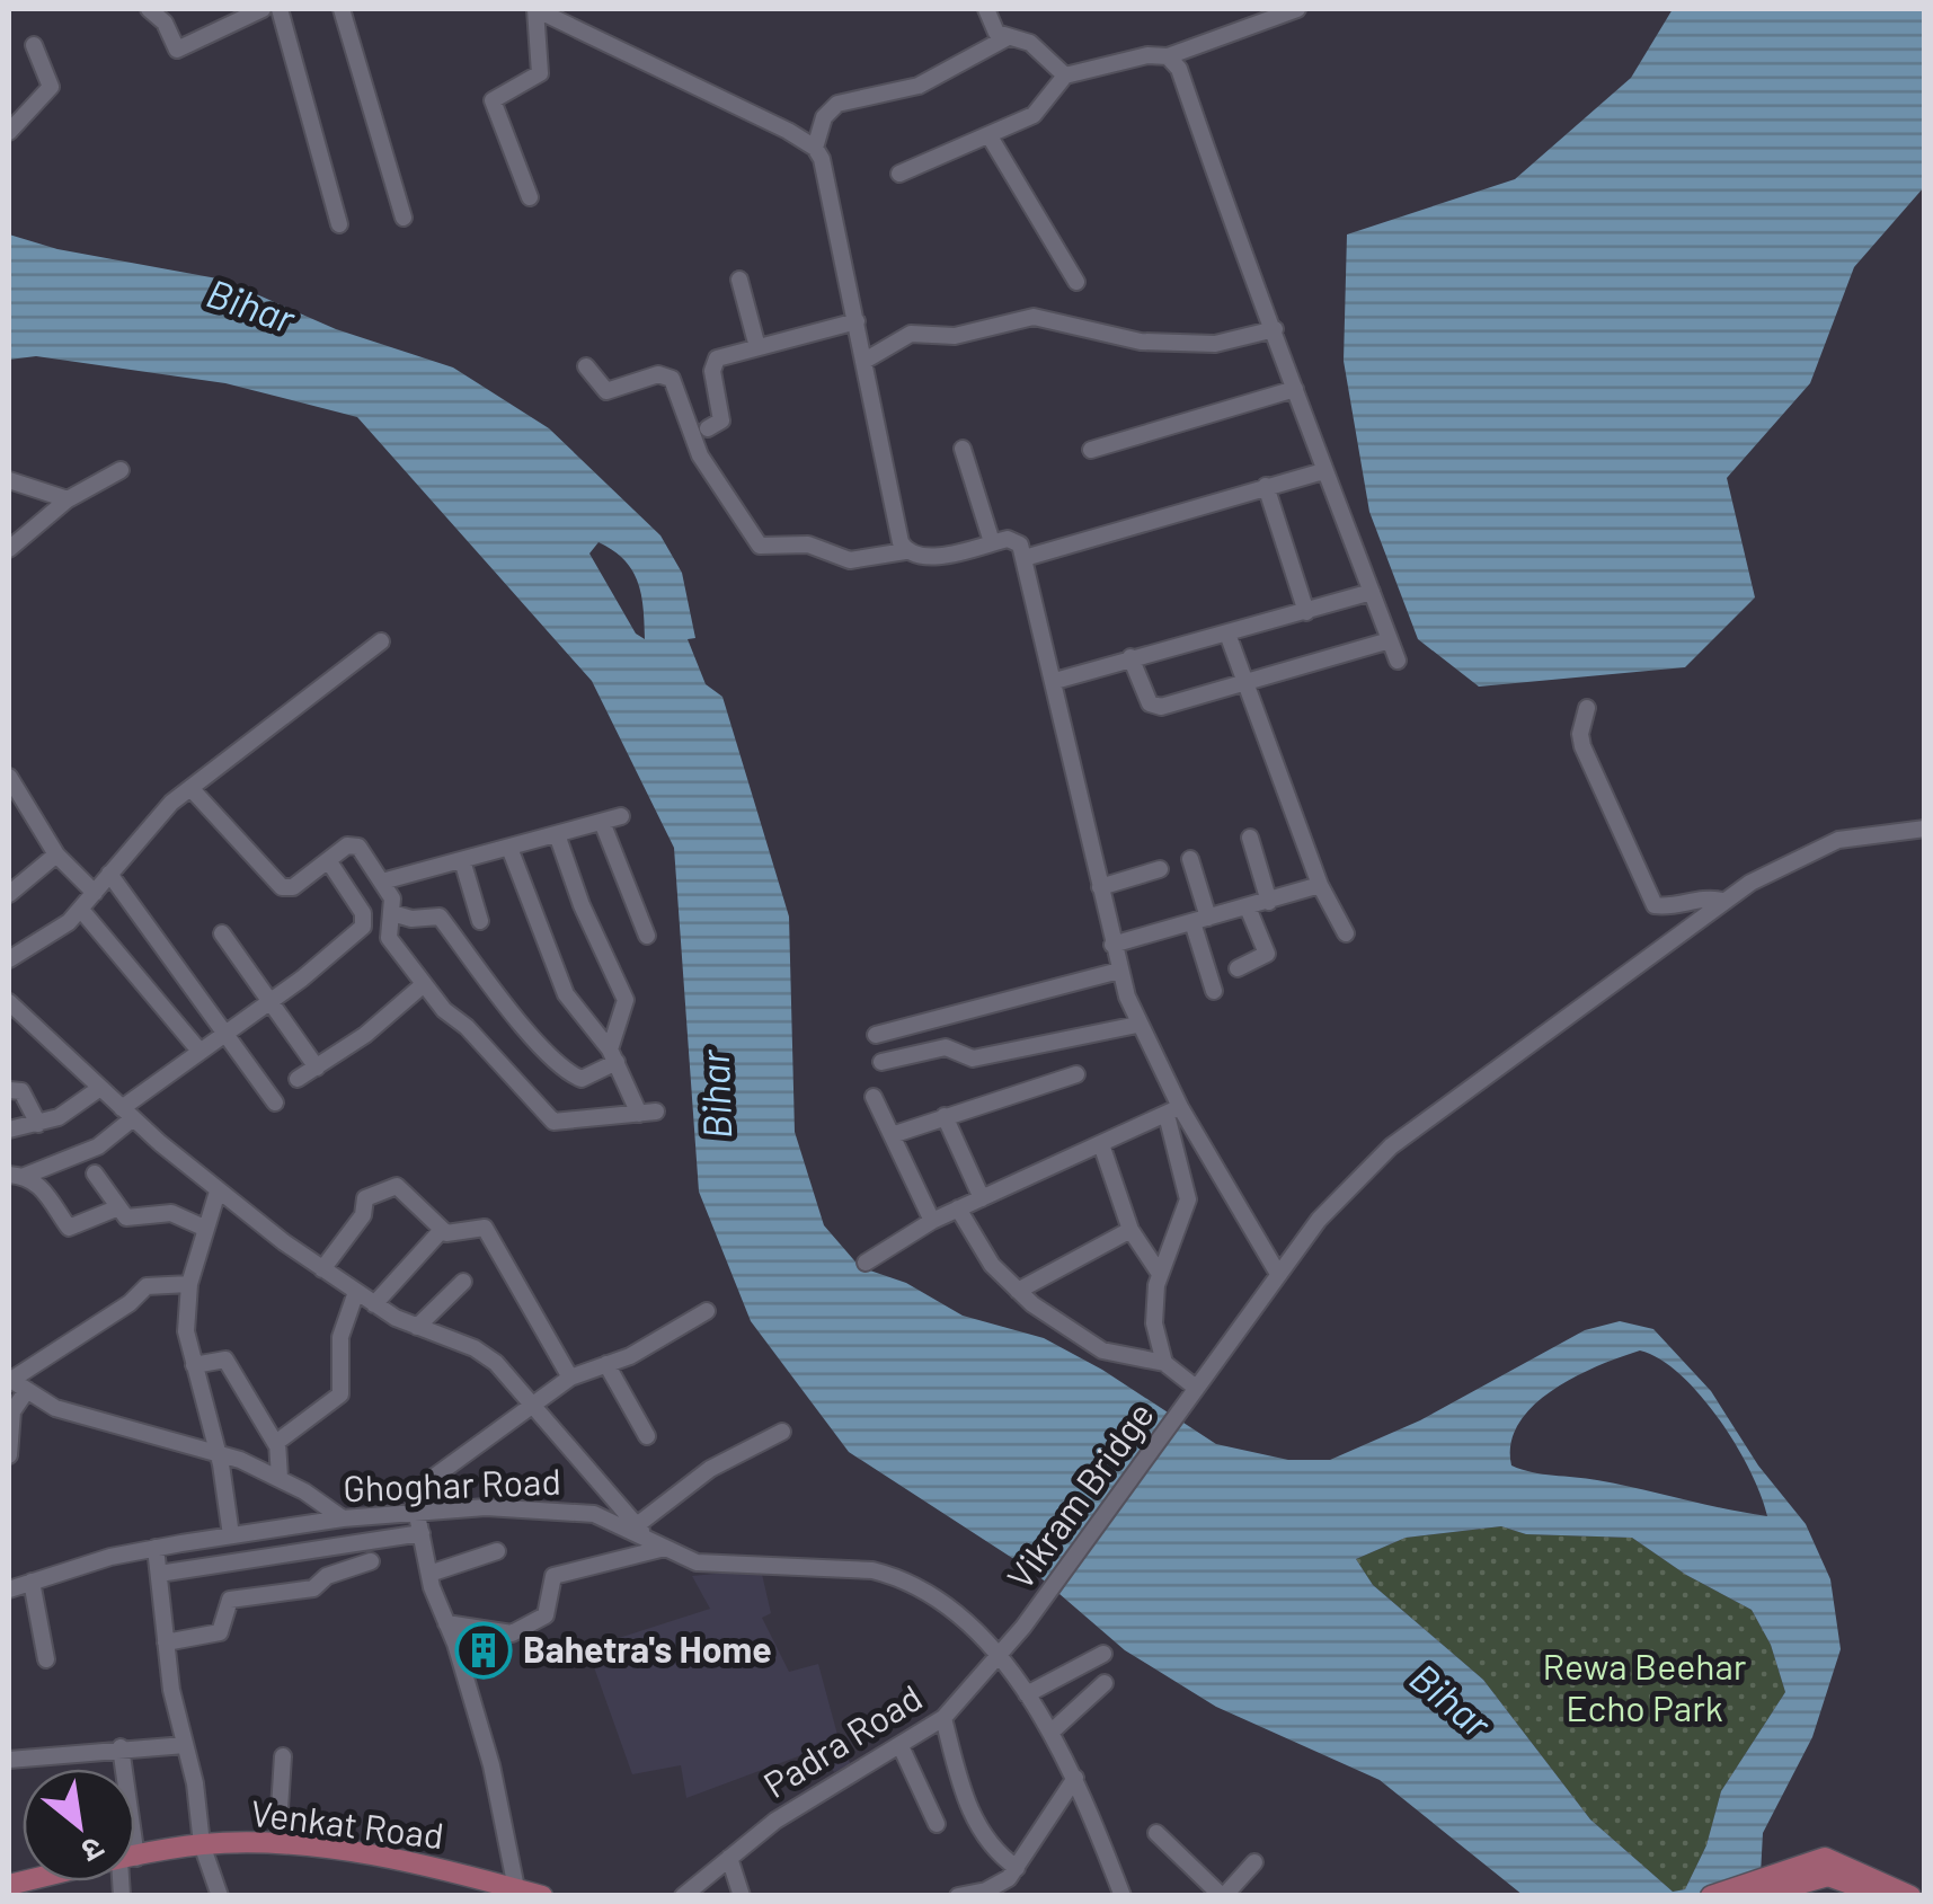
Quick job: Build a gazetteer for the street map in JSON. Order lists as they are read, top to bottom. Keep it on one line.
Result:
{"streets":{"main road":["Venkat Road"],"street":["Ghoghar Road","Vikram Bridge","Padra Road"]},"crossings":[["Ghoghar Road","Padra Road"],["Vikram Bridge","Padra Road"]],"water":["Bihar"],"parks":["Rewa Beehar Echo Park"],"places":{"building":["Bahetra's Home"]},"north":"bottom right"}
